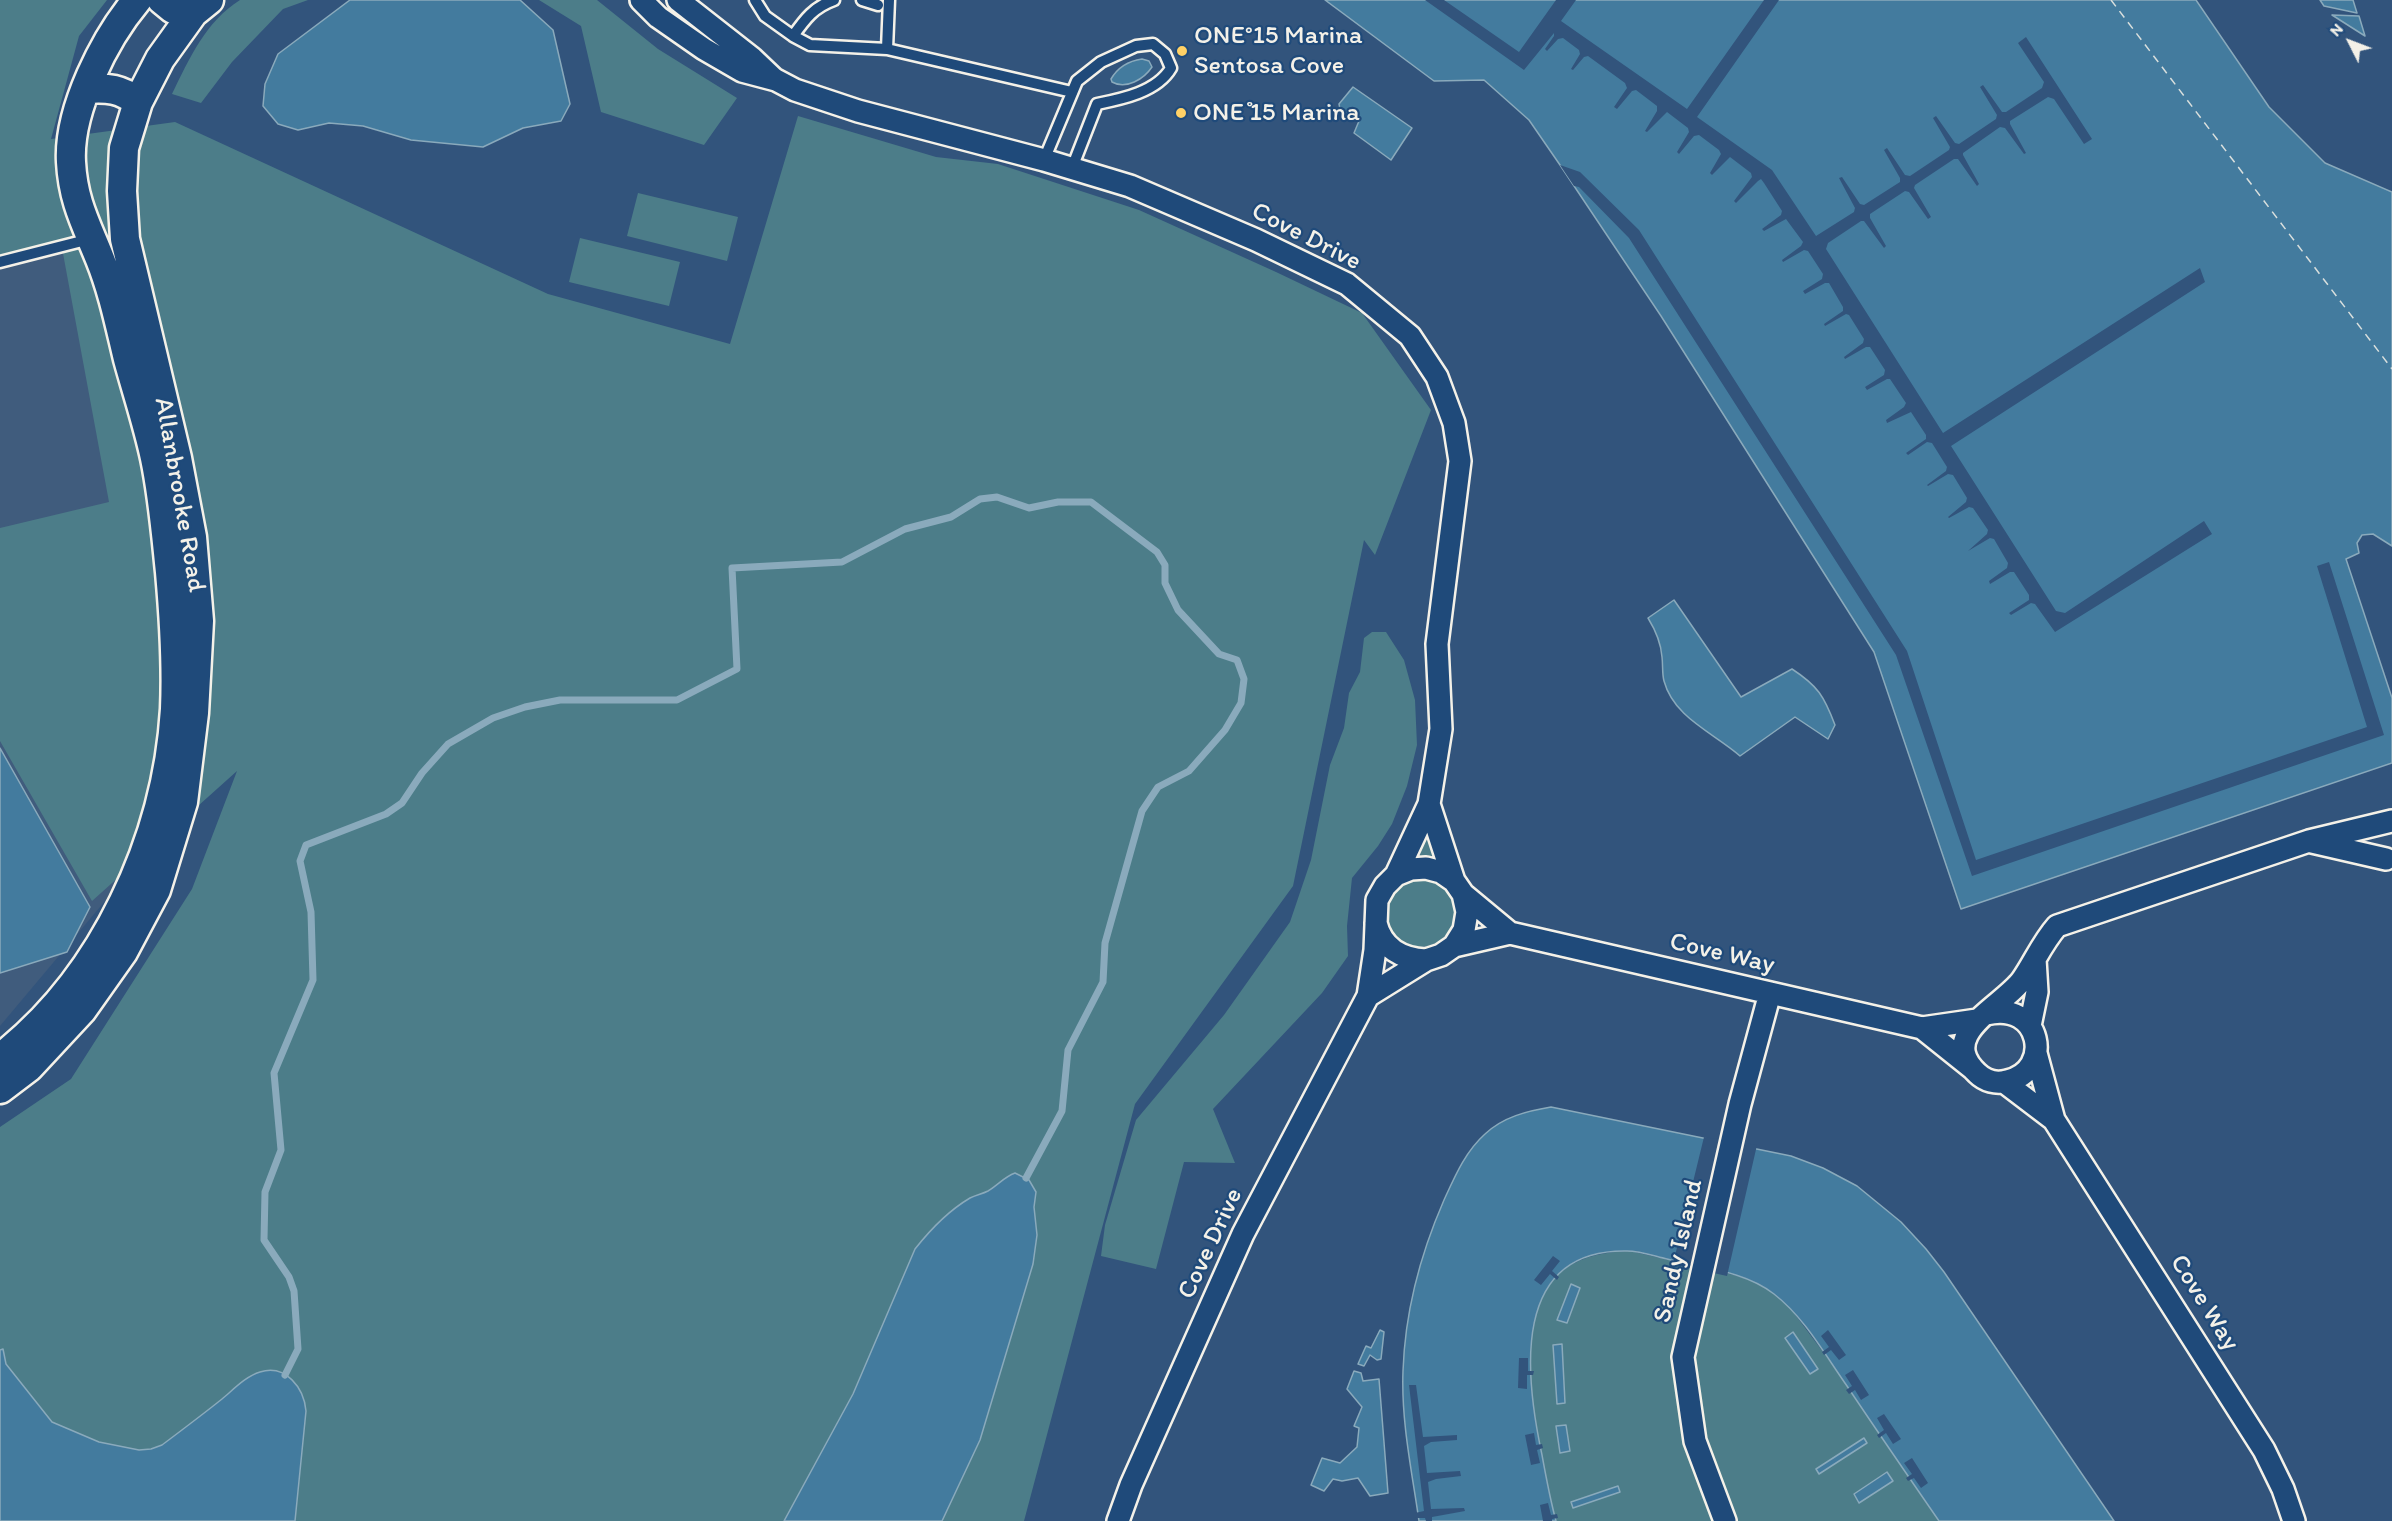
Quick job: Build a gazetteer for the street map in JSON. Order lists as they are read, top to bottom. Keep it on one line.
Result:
{"streets":{"street":["Cove Drive","Allanbrooke Road","Cove Way","Sandy Island"]},"crossings":[["Cove Drive","Cove Way"],["Cove Way","Sandy Island"]],"places":["ONE°15 Marina Sentosa Cove","ONE ̊15 Marina"],"north":"top left"}
